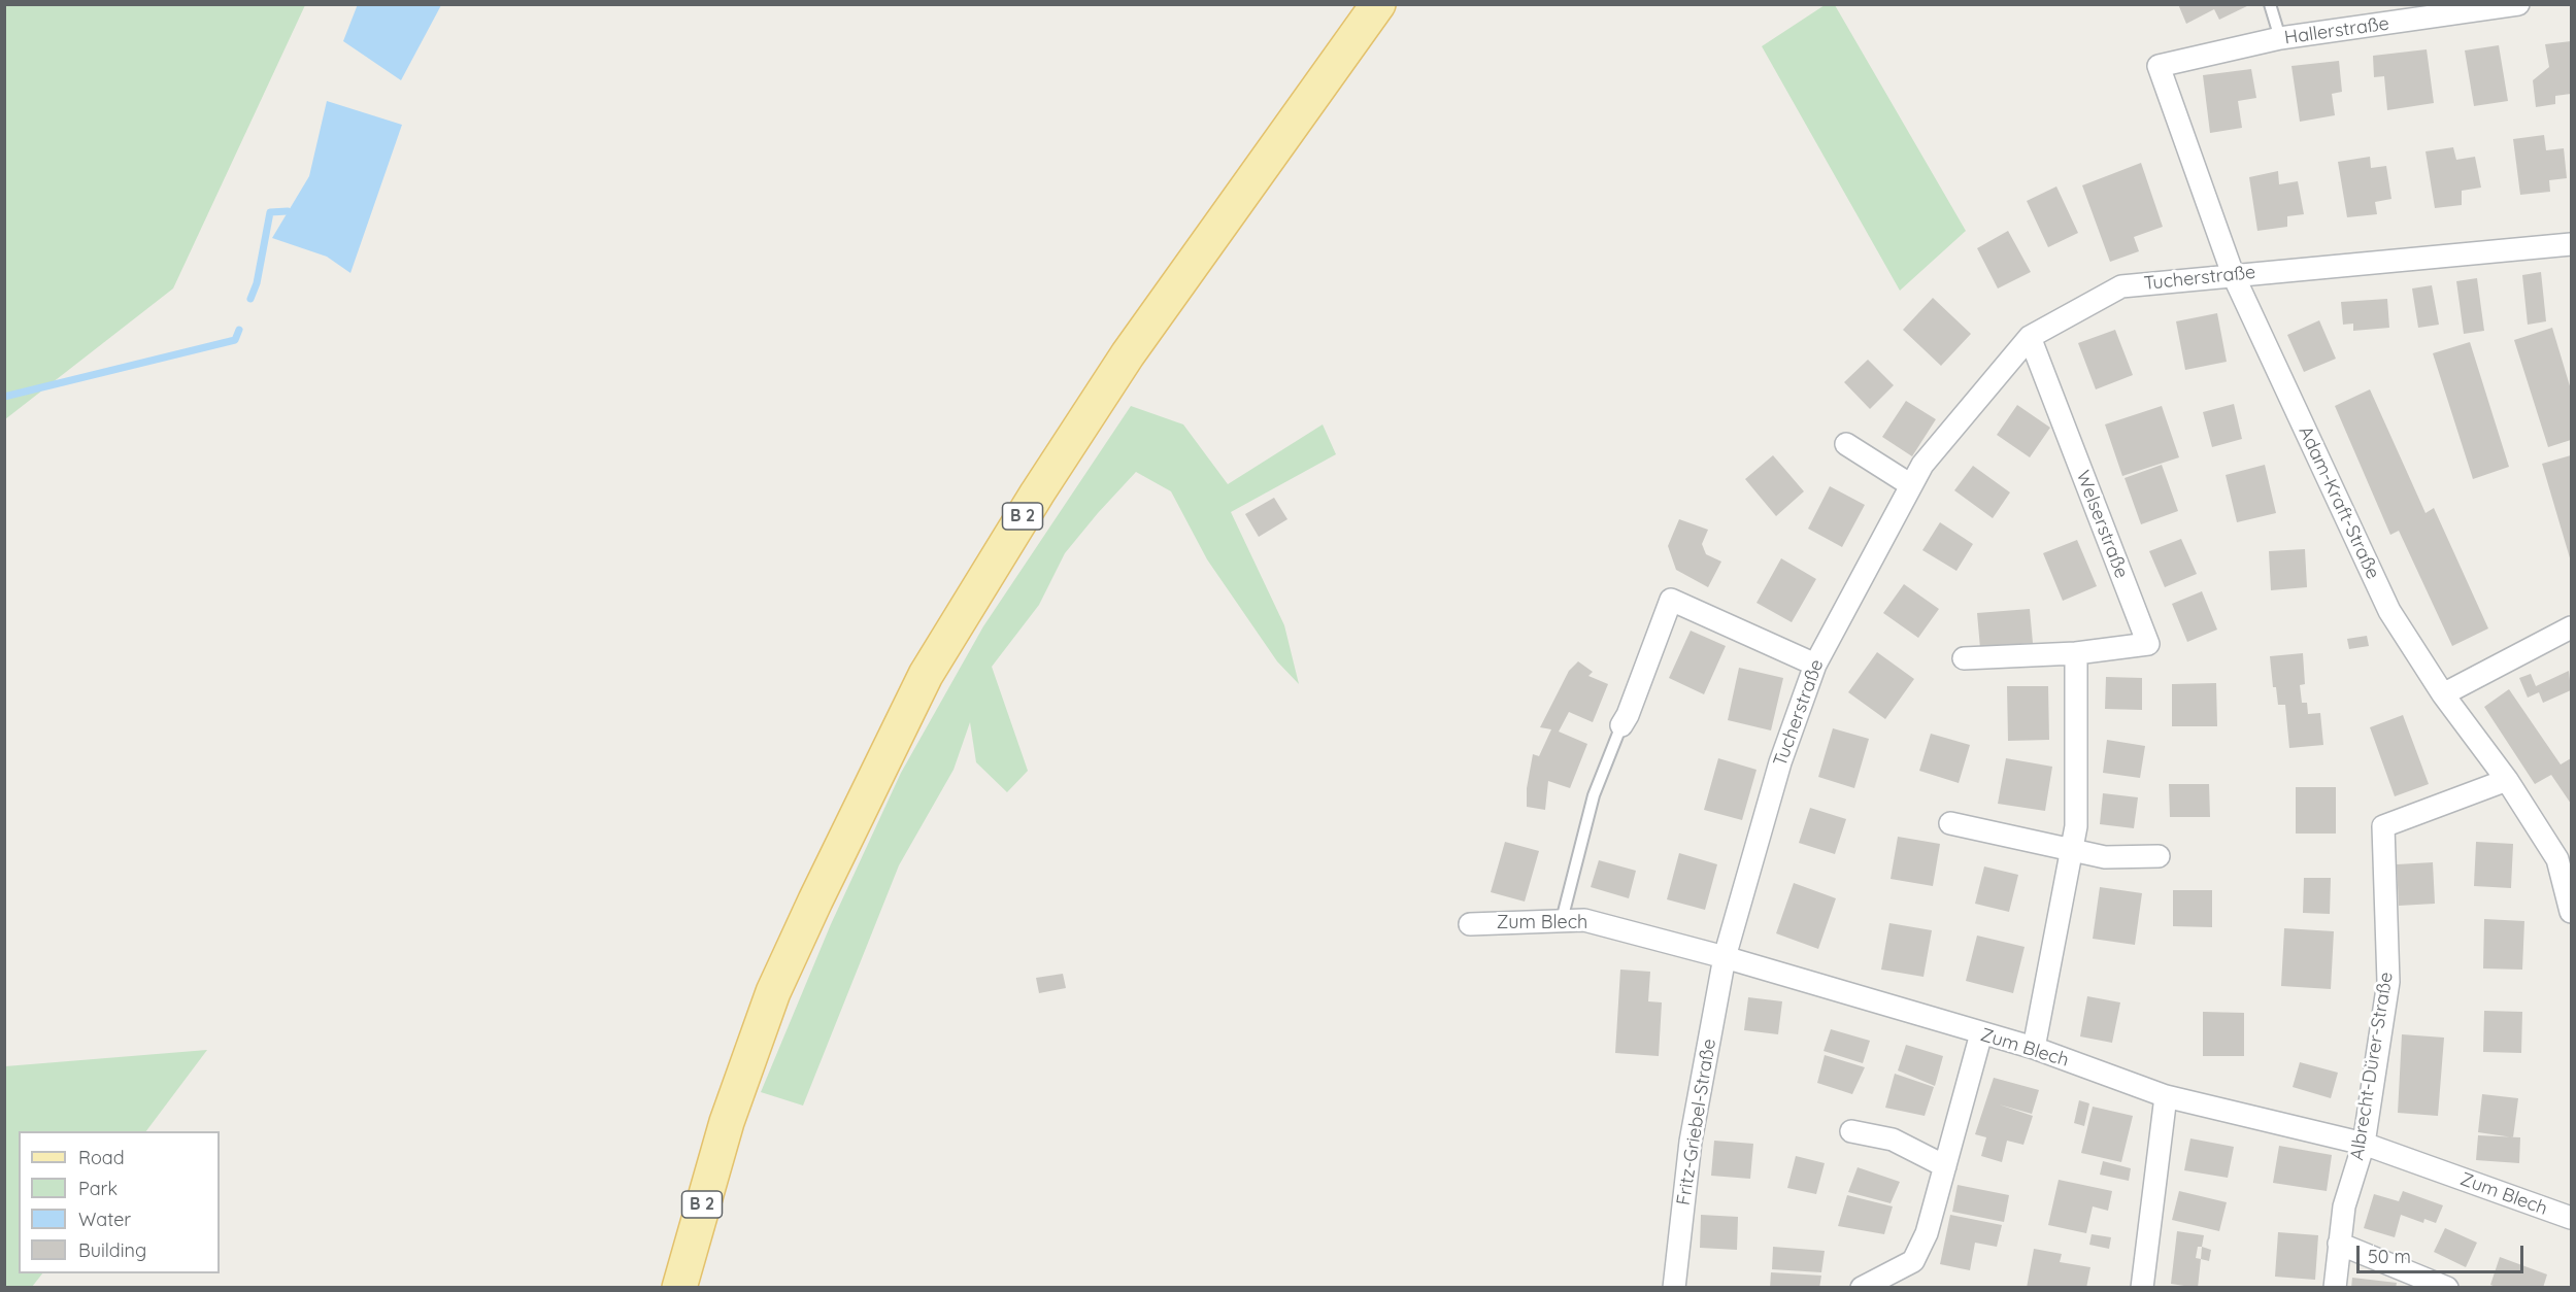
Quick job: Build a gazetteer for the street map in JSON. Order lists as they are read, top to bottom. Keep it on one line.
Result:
{"streets":{"main road":["B 2"],"street":["Hallerstraße","Tucherstraße","Adam-Kraft-Straße","Welserstraße","Zum Blech","Albrecht-Dürer-Straße","Fritz-Griebel-Straße"]},"crossings":[["Hallerstraße","Adam-Kraft-Straße"],["Tucherstraße","Adam-Kraft-Straße"],["Tucherstraße","Welserstraße"],["Tucherstraße","Zum Blech"],["Tucherstraße","Fritz-Griebel-Straße"],["Adam-Kraft-Straße","Albrecht-Dürer-Straße"],["Zum Blech","Albrecht-Dürer-Straße"],["Zum Blech","Fritz-Griebel-Straße"]],"legend":["Road","Park","Water","Building"],"scale_bar":"50 m"}
